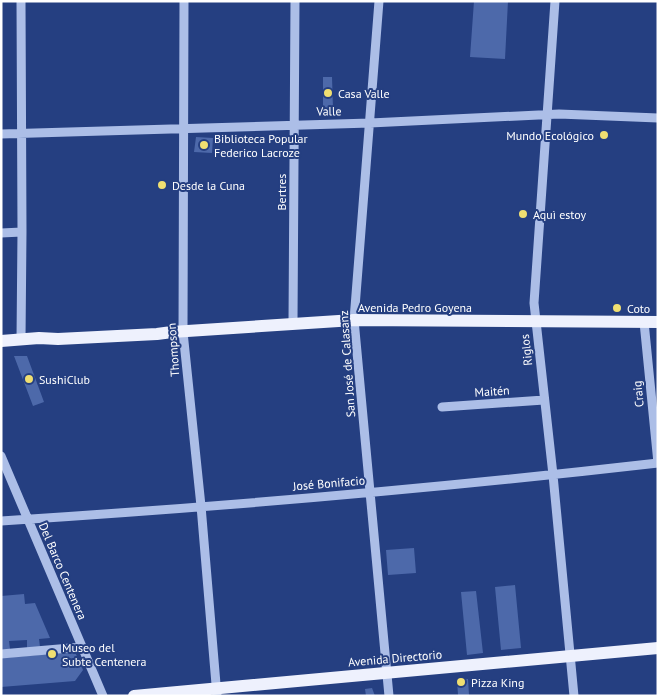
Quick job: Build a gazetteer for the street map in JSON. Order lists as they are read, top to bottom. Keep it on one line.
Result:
{"streets":{"main road":["Avenida Pedro Goyena","Avenida Directorio"],"street":["Valle","Bertres","Thompson","Riglos","San José de Calasanz","Maitén","Craig","José Bonifacio","Del Barco Centenera"]},"crossings":[["Valle","Bertres"],["Valle","Thompson"],["Valle","Riglos"],["Valle","San José de Calasanz"],["Bertres","Avenida Pedro Goyena"],["Avenida Pedro Goyena","Thompson"],["Avenida Pedro Goyena","Riglos"],["Avenida Pedro Goyena","San José de Calasanz"],["Avenida Pedro Goyena","Craig"],["Thompson","José Bonifacio"],["Thompson","Avenida Directorio"],["Riglos","Maitén"],["Riglos","José Bonifacio"],["Riglos","Avenida Directorio"],["San José de Calasanz","José Bonifacio"],["San José de Calasanz","Avenida Directorio"],["Craig","José Bonifacio"],["José Bonifacio","Del Barco Centenera"]],"places":["Casa Valle","Mundo Ecológico","Biblioteca Popular Federico Lacroze","Desde la Cuna","Aquì estoy","Coto","SushiClub","Museo del Subte Centenera","Pizza King"]}
